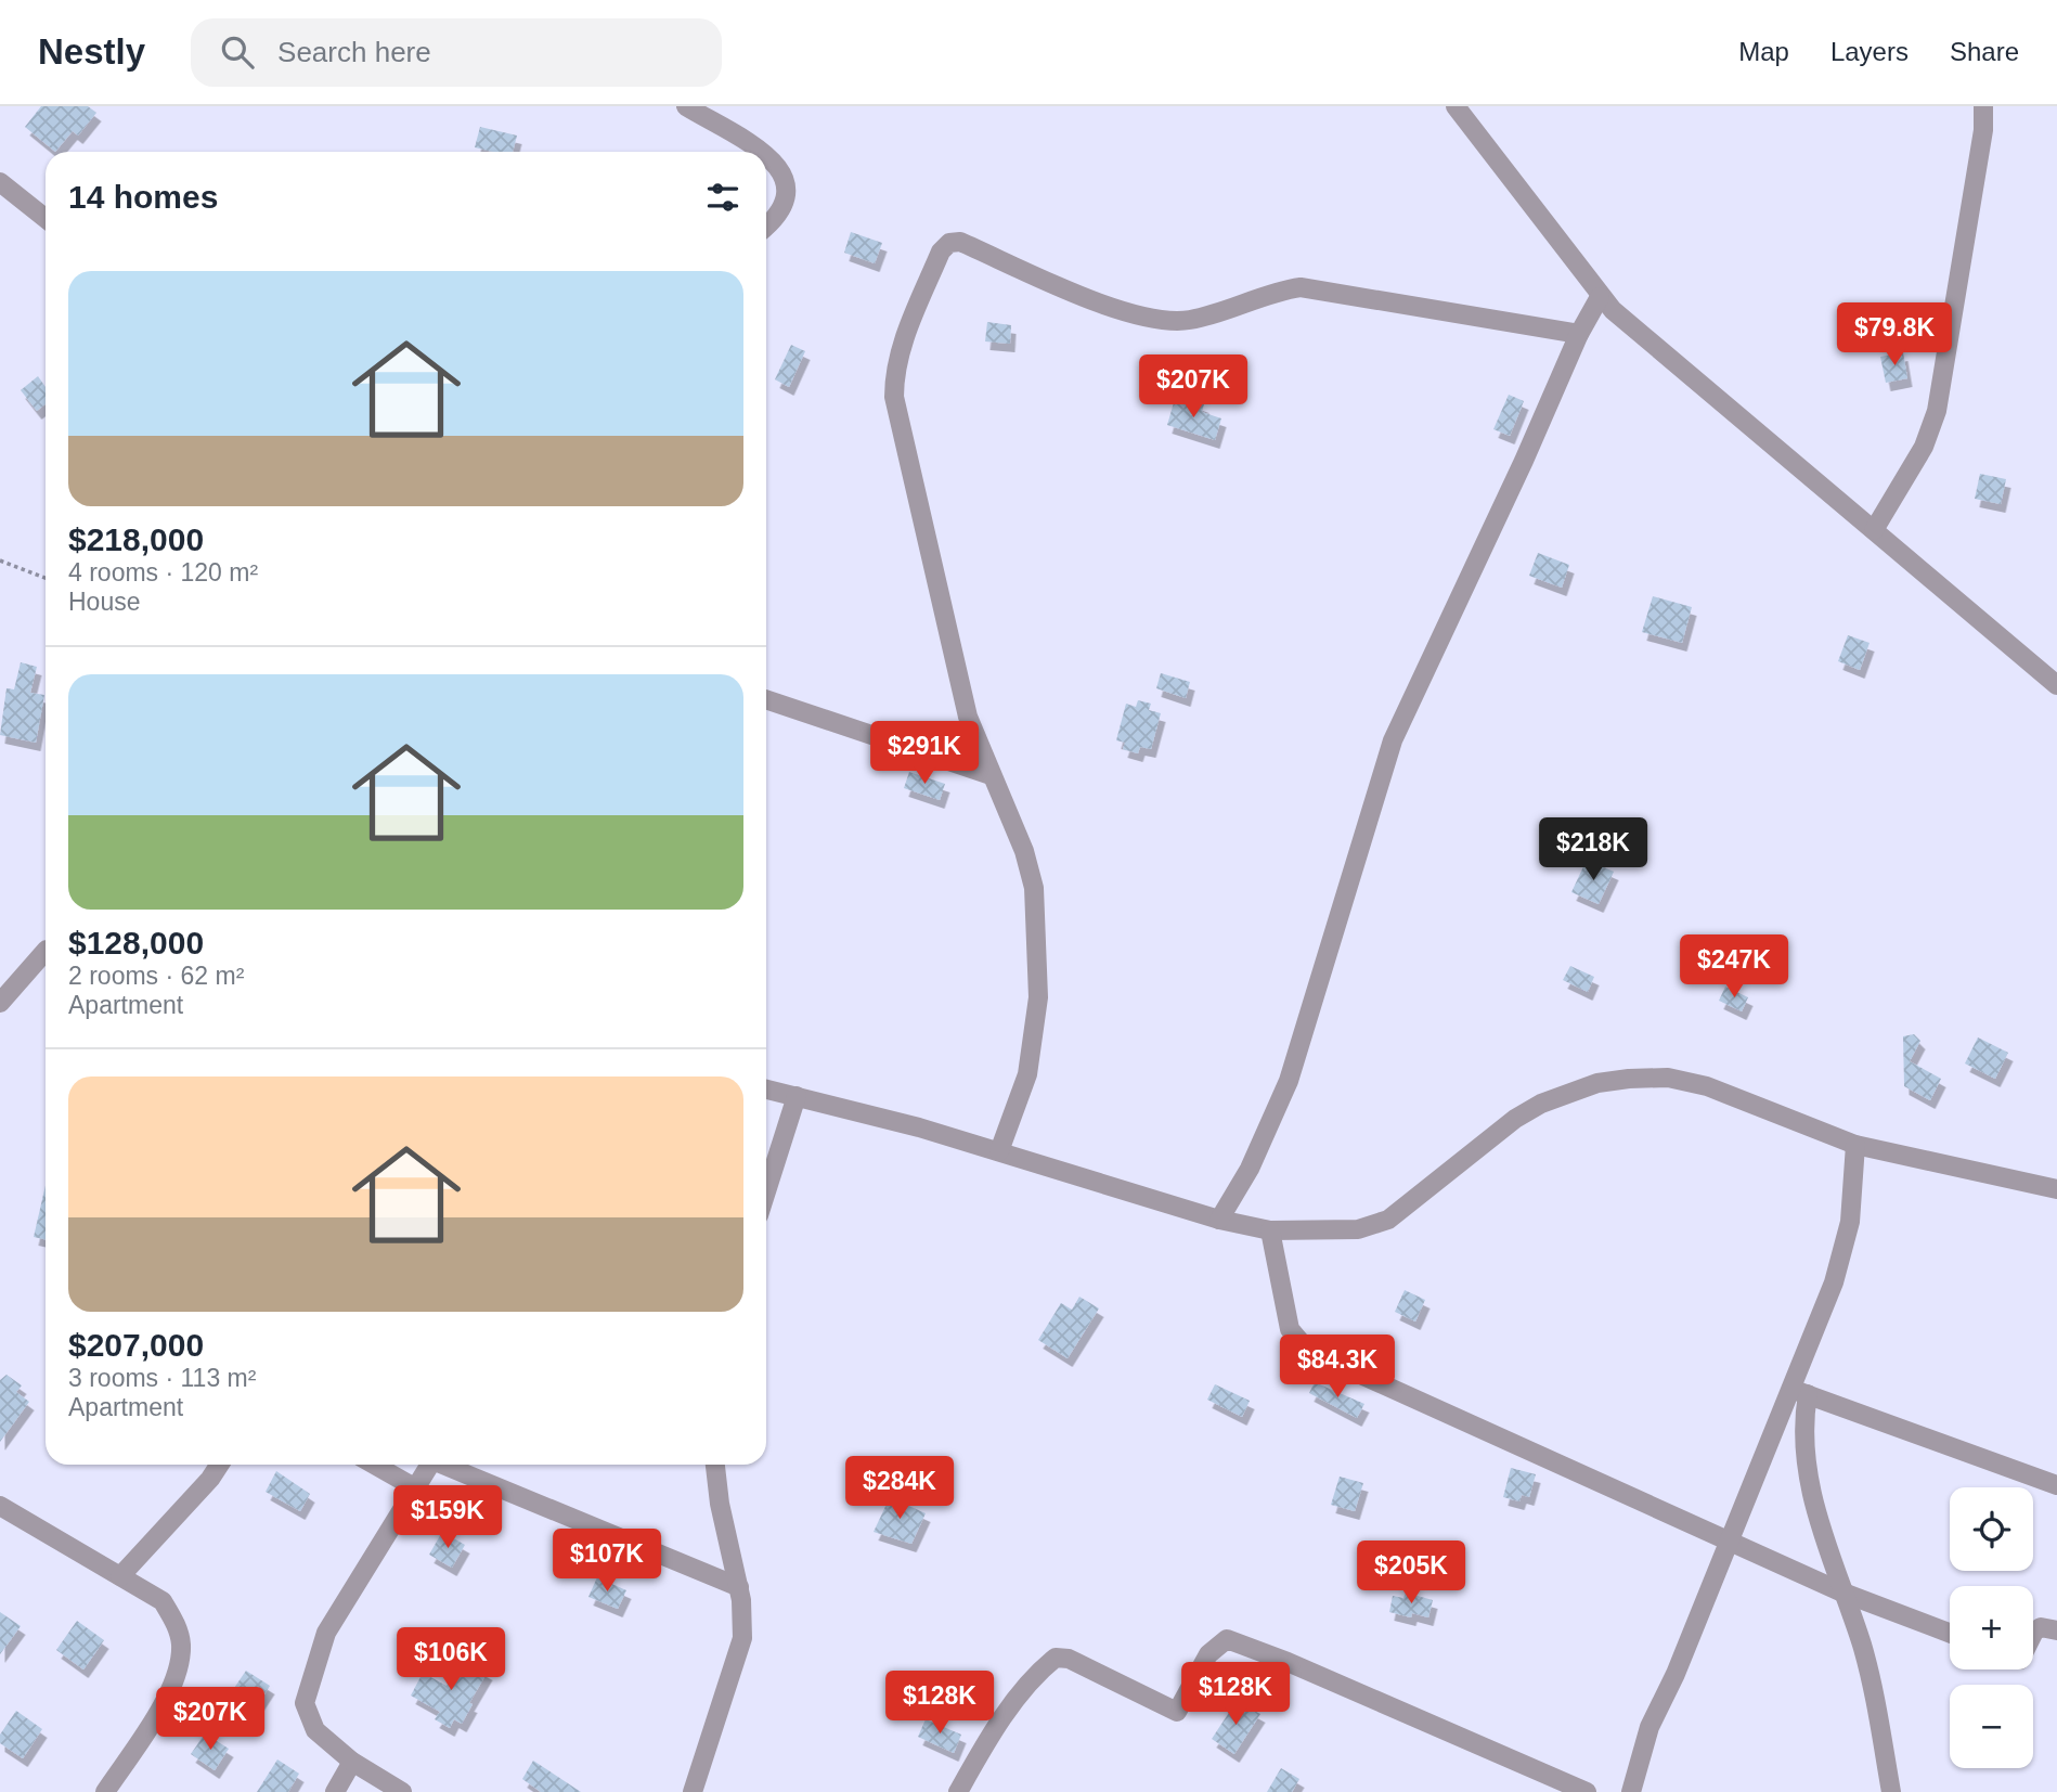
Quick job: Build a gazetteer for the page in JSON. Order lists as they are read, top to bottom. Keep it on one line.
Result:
{"page":{"header":"Nestly","search":"Search here","nav":["Map","Layers","Share"],"heading":"14 homes","list":[{"name":"$218,000","note":"4 rooms · 120 m² · House"},{"name":"$128,000","note":"2 rooms · 62 m² · Apartment"},{"name":"$207,000","note":"3 rooms · 113 m² · Apartment"}],"price":["$79.8K","$207K","$291K","$218K","$247K","$84.3K","$284K","$159K","$107K","$205K","$106K","$128K","$128K","$207K"],"map_buttons":["+","−"]}}
